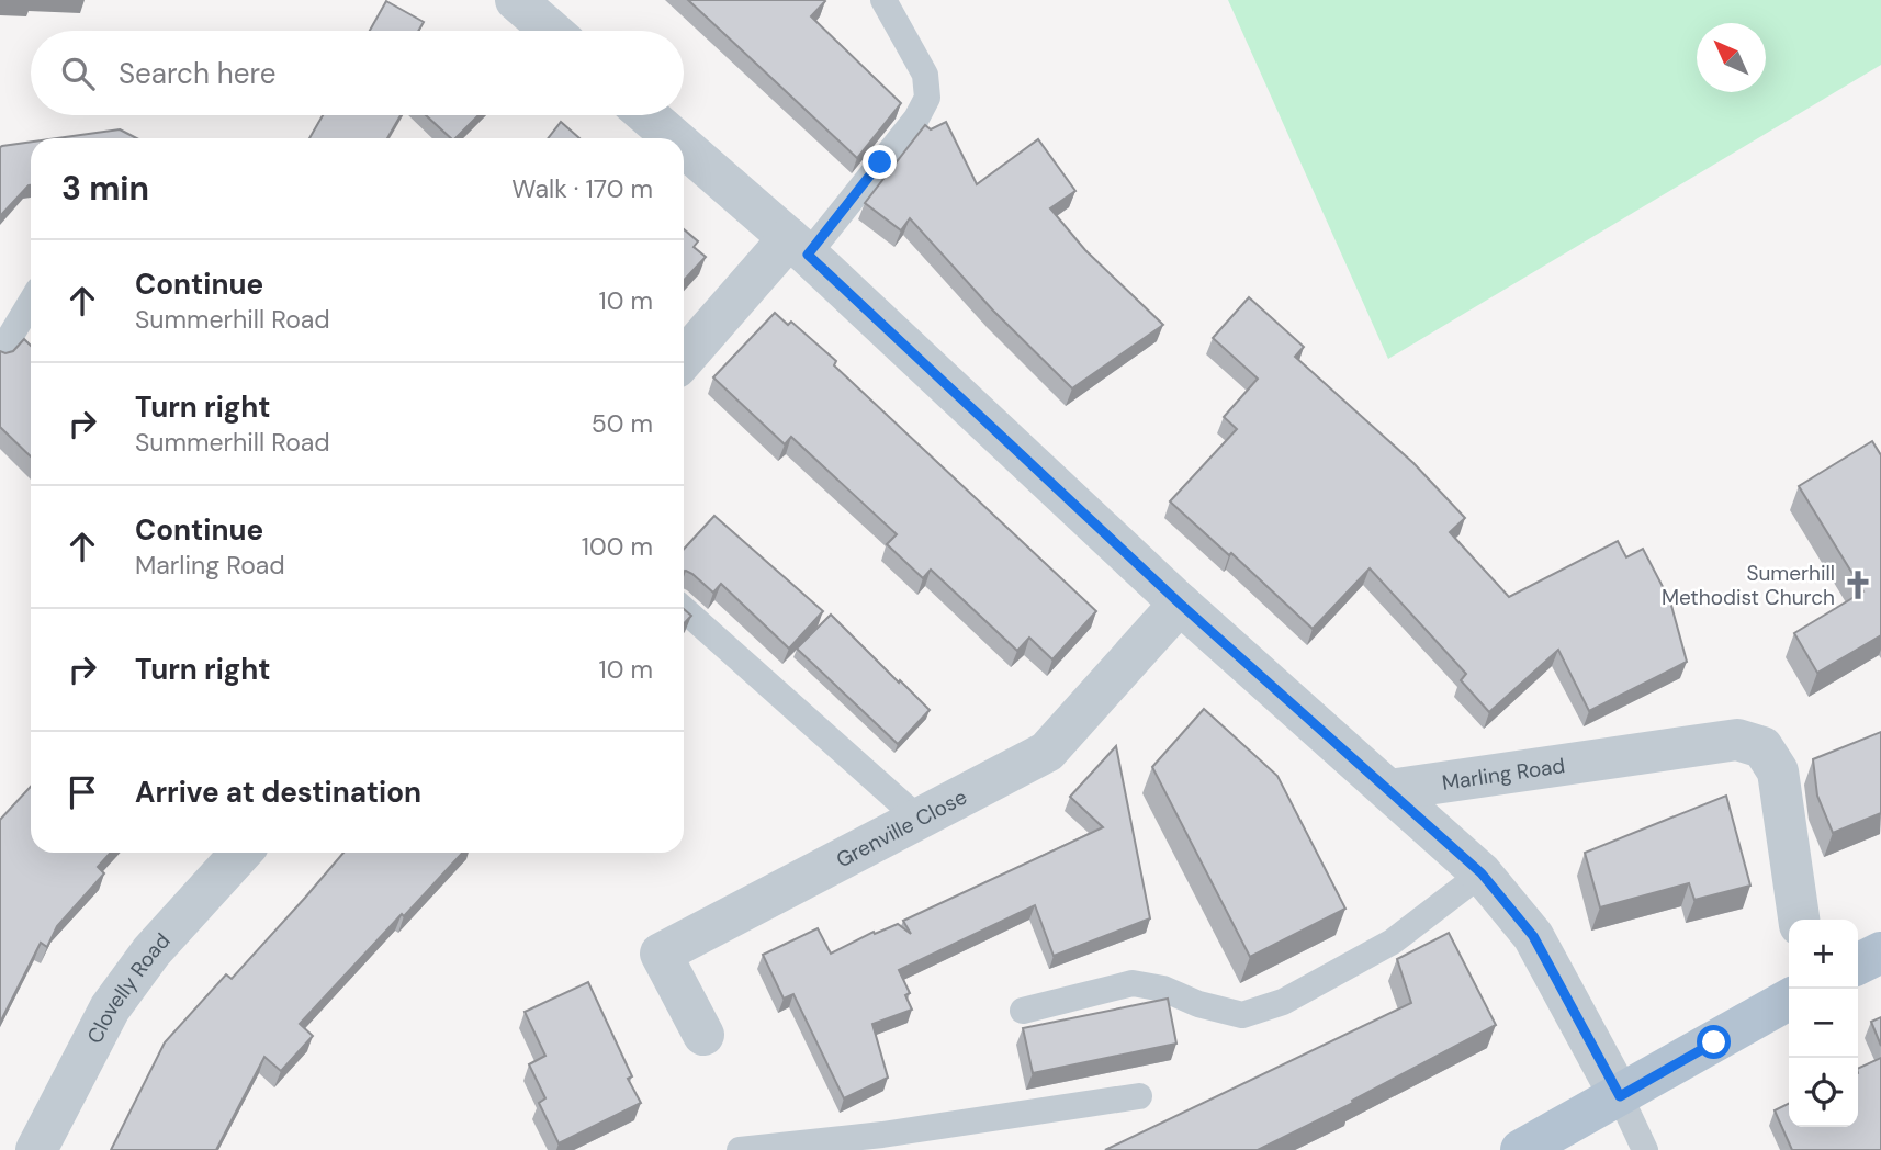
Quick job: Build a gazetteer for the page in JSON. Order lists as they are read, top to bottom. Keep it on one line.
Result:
{"streets":{"street":["Marling Road","Grenville Close","Clovelly Road"]},"places":{"church":["Sumerhill Methodist Church"]},"north":"top left","page":{"search":"Search here","heading":["3 min","Walk · 170 m"],"list":[["Continue","Summerhill Road","10 m"],["Turn right","Summerhill Road","50 m"],["Continue","Marling Road","100 m"],["Turn right","10 m"],"Arrive at destination"],"map_buttons":["+","−"]}}
